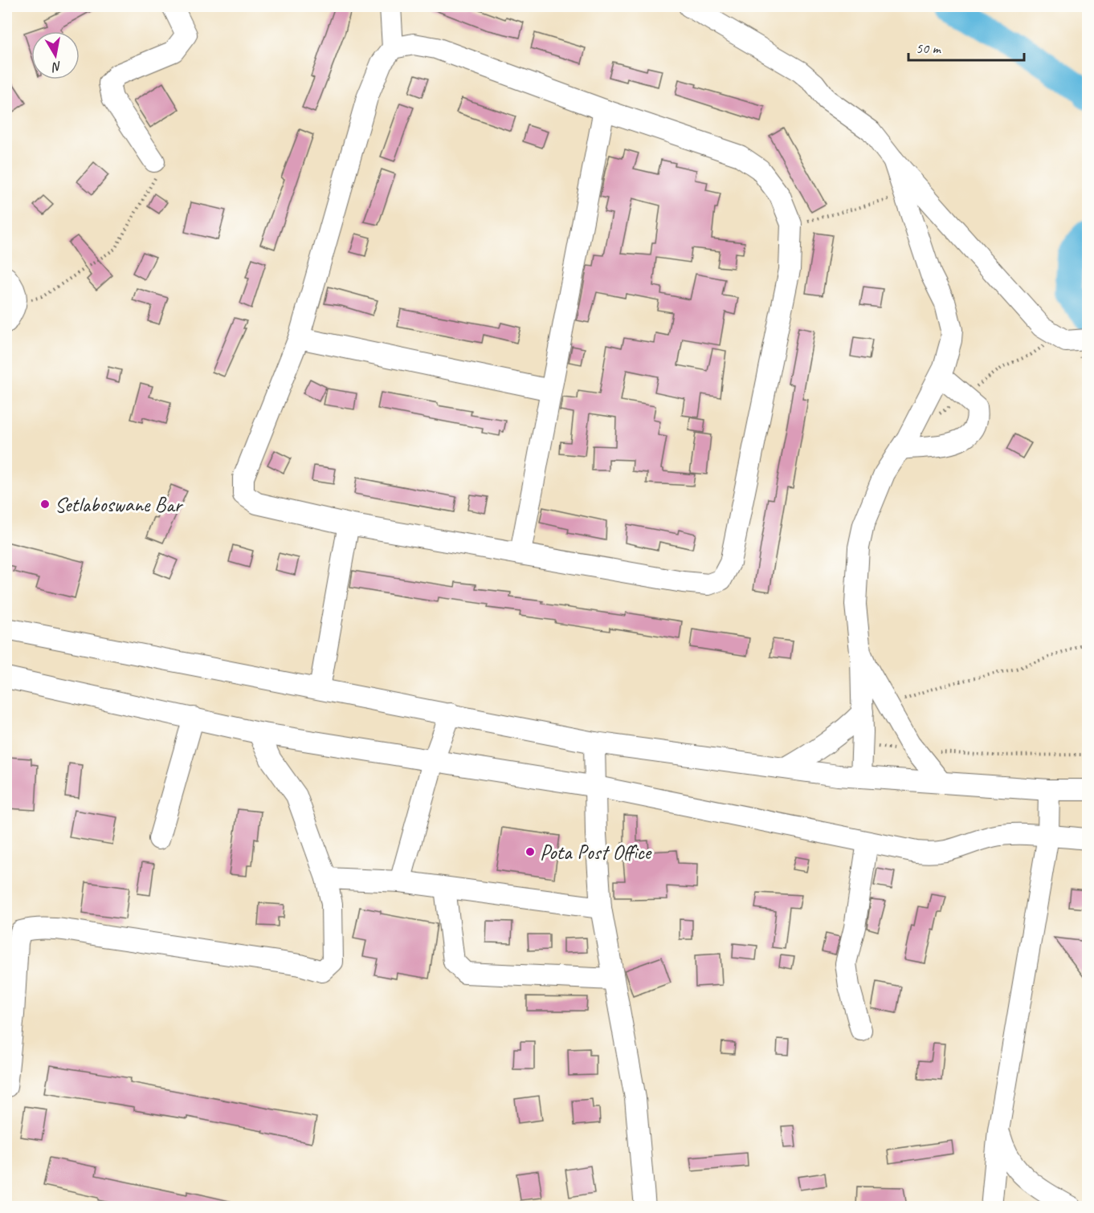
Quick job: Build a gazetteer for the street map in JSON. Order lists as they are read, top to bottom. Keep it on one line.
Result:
{"places":["Setlaboswane Bar","Pota Post Office"],"scale_bar":"50 m","north":"bottom"}
